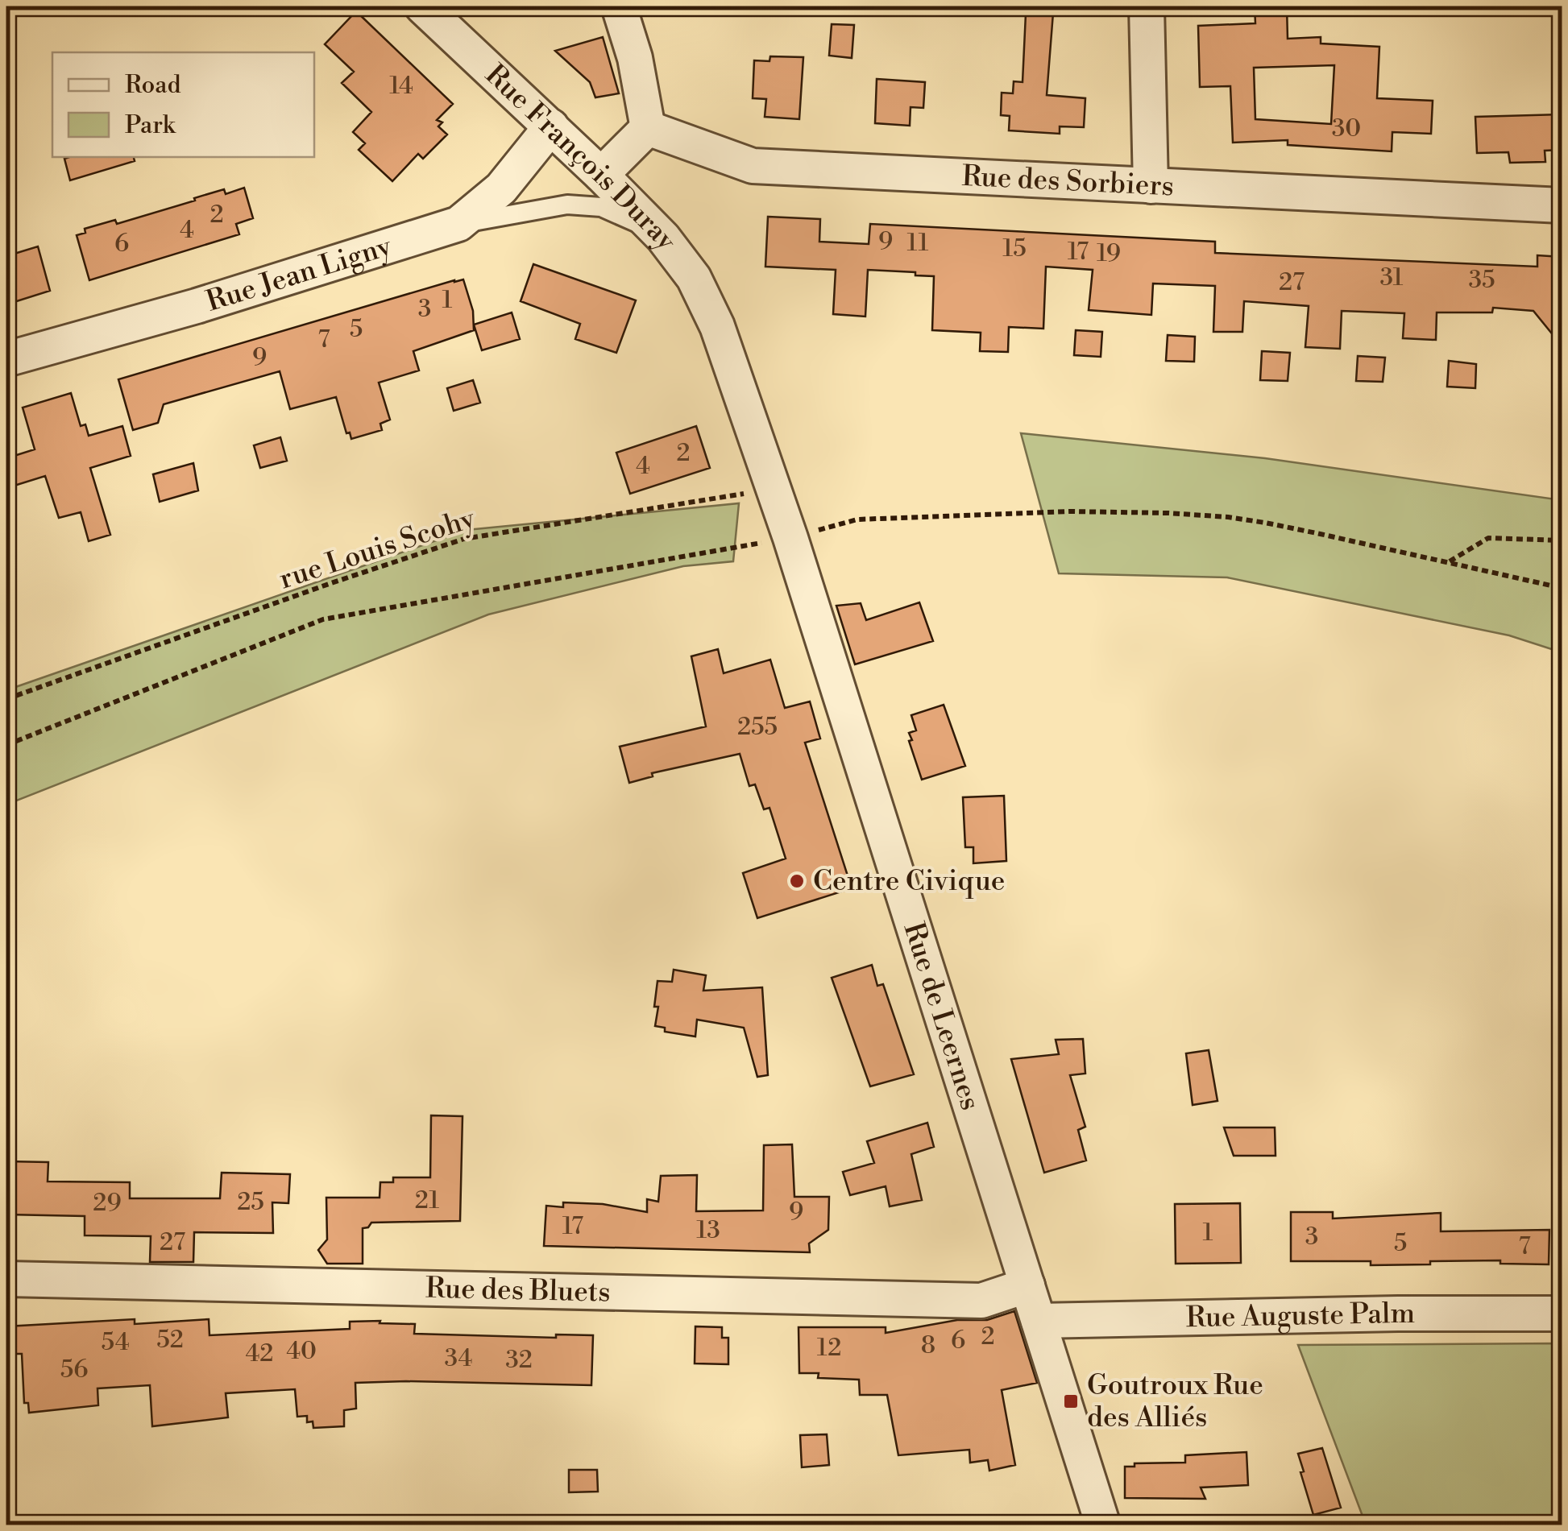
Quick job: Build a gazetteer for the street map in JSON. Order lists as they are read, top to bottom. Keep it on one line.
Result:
{"streets":{"street":["Rue François Duray","Rue des Sorbiers","Rue Jean Ligny","Rue de Leernes","Rue des Bluets","Rue Auguste Palm"],"path":["rue Louis Scohy"]},"crossings":[["Rue François Duray","Rue Jean Ligny"],["Rue François Duray","Rue de Leernes"],["rue Louis Scohy","Rue de Leernes"],["Rue de Leernes","Rue des Bluets"],["Rue de Leernes","Rue Auguste Palm"]],"places":{"other":["Centre Civique"],"transit":["Goutroux Rue des Alliés"]},"house_numbers":["14","30","2","4","9","11","6","15","17","19","31","35","27","1","3","5","7","9","2","4","255","21","25","29","9","17","13","1","3","27","5","7","2","52","6","54","8","12","40","42","34","32","56"],"legend":["Road","Park"]}
